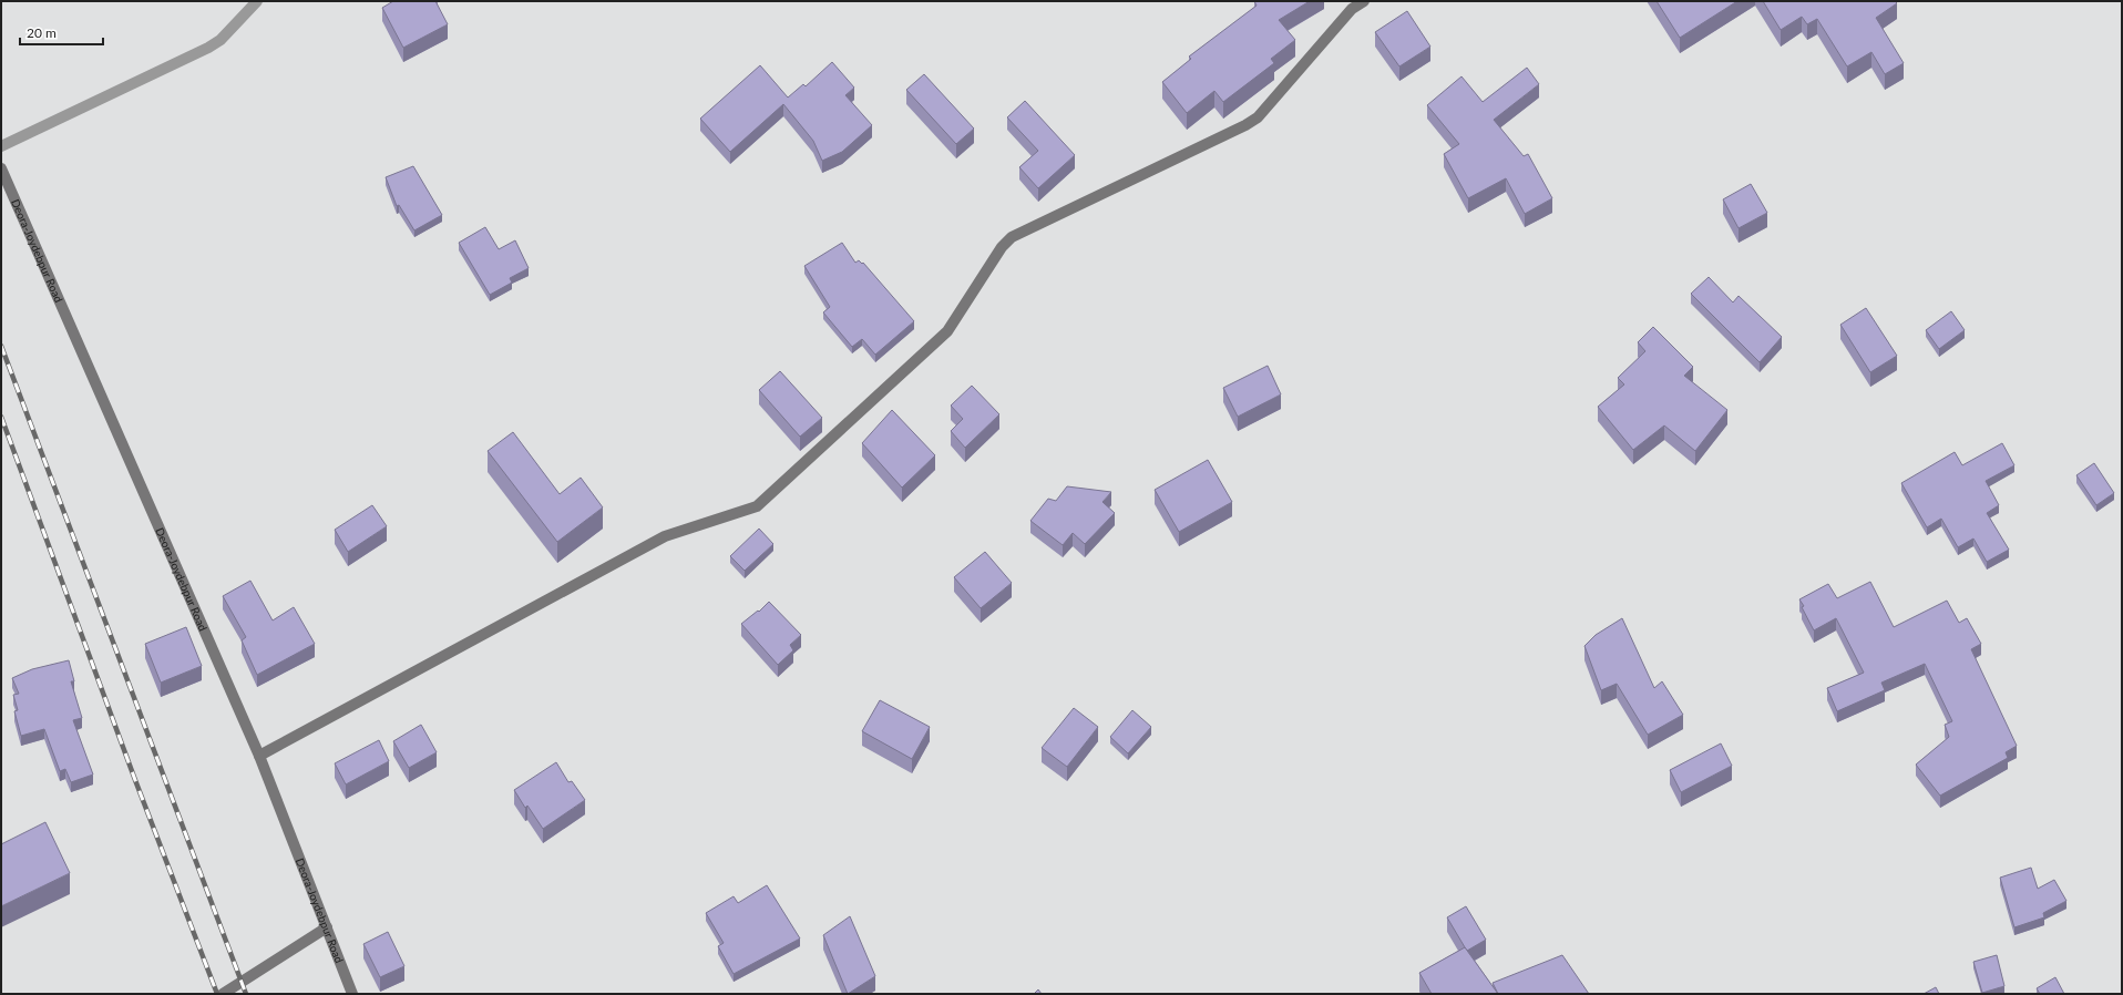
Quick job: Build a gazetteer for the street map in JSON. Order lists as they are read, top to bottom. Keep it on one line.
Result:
{"streets":{"street":["Deora-Joydebpur Road"]},"scale_bar":"20 m"}
